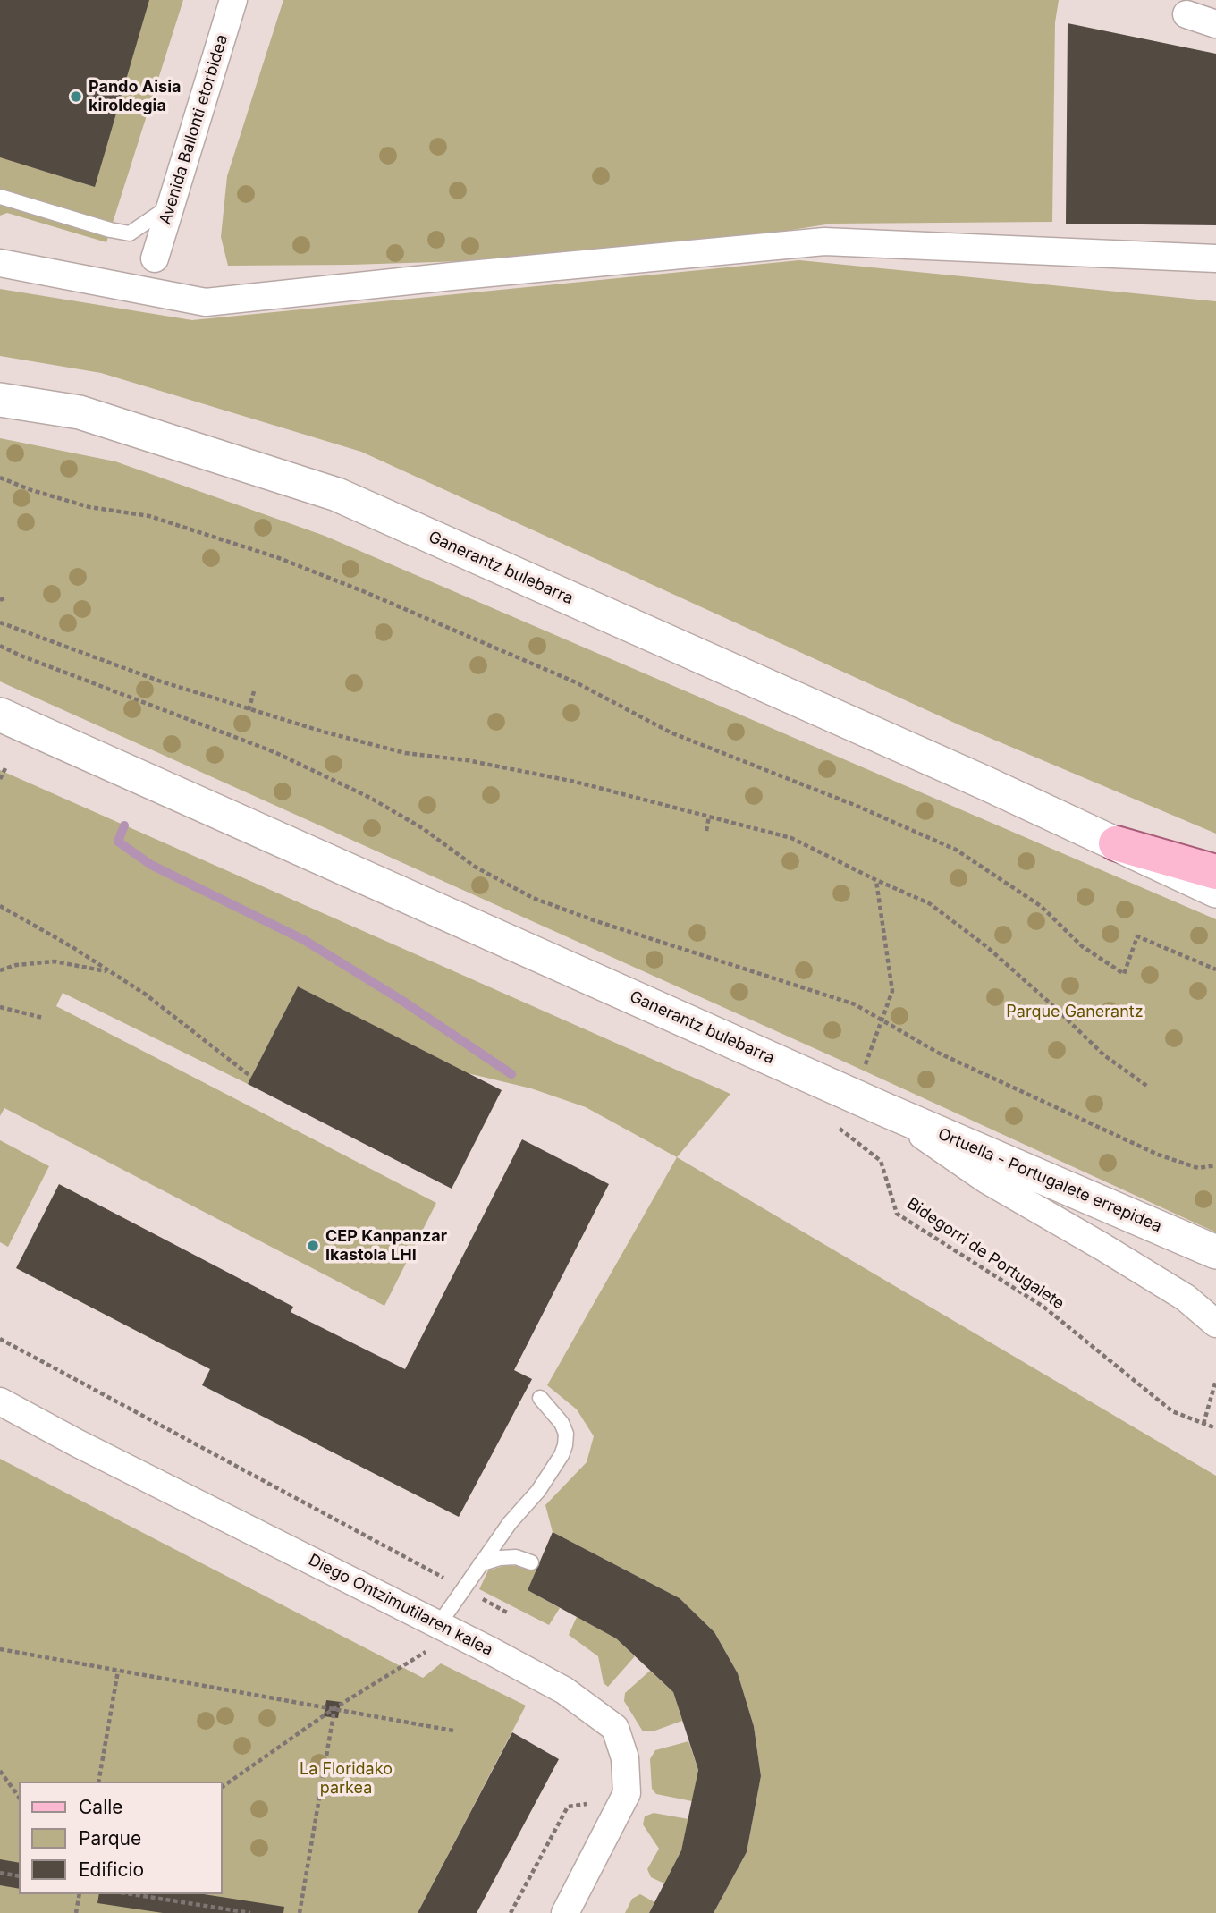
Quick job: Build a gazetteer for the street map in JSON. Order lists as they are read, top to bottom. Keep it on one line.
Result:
{"streets":{"street":["Avenida Ballonti etorbidea","Ganerantz bulebarra","Ortuella - Portugalete errepidea","Diego Ontzimutilaren kalea"],"path":["Bidegorri de Portugalete"]},"crossings":[["Ganerantz bulebarra","Ortuella - Portugalete errepidea"]],"parks":["Parque Ganerantz","La Floridako parkea"],"places":["Pando Aisia kiroldegia","CEP Kanpanzar Ikastola LHI"],"legend":["Calle","Parque","Edificio"]}
